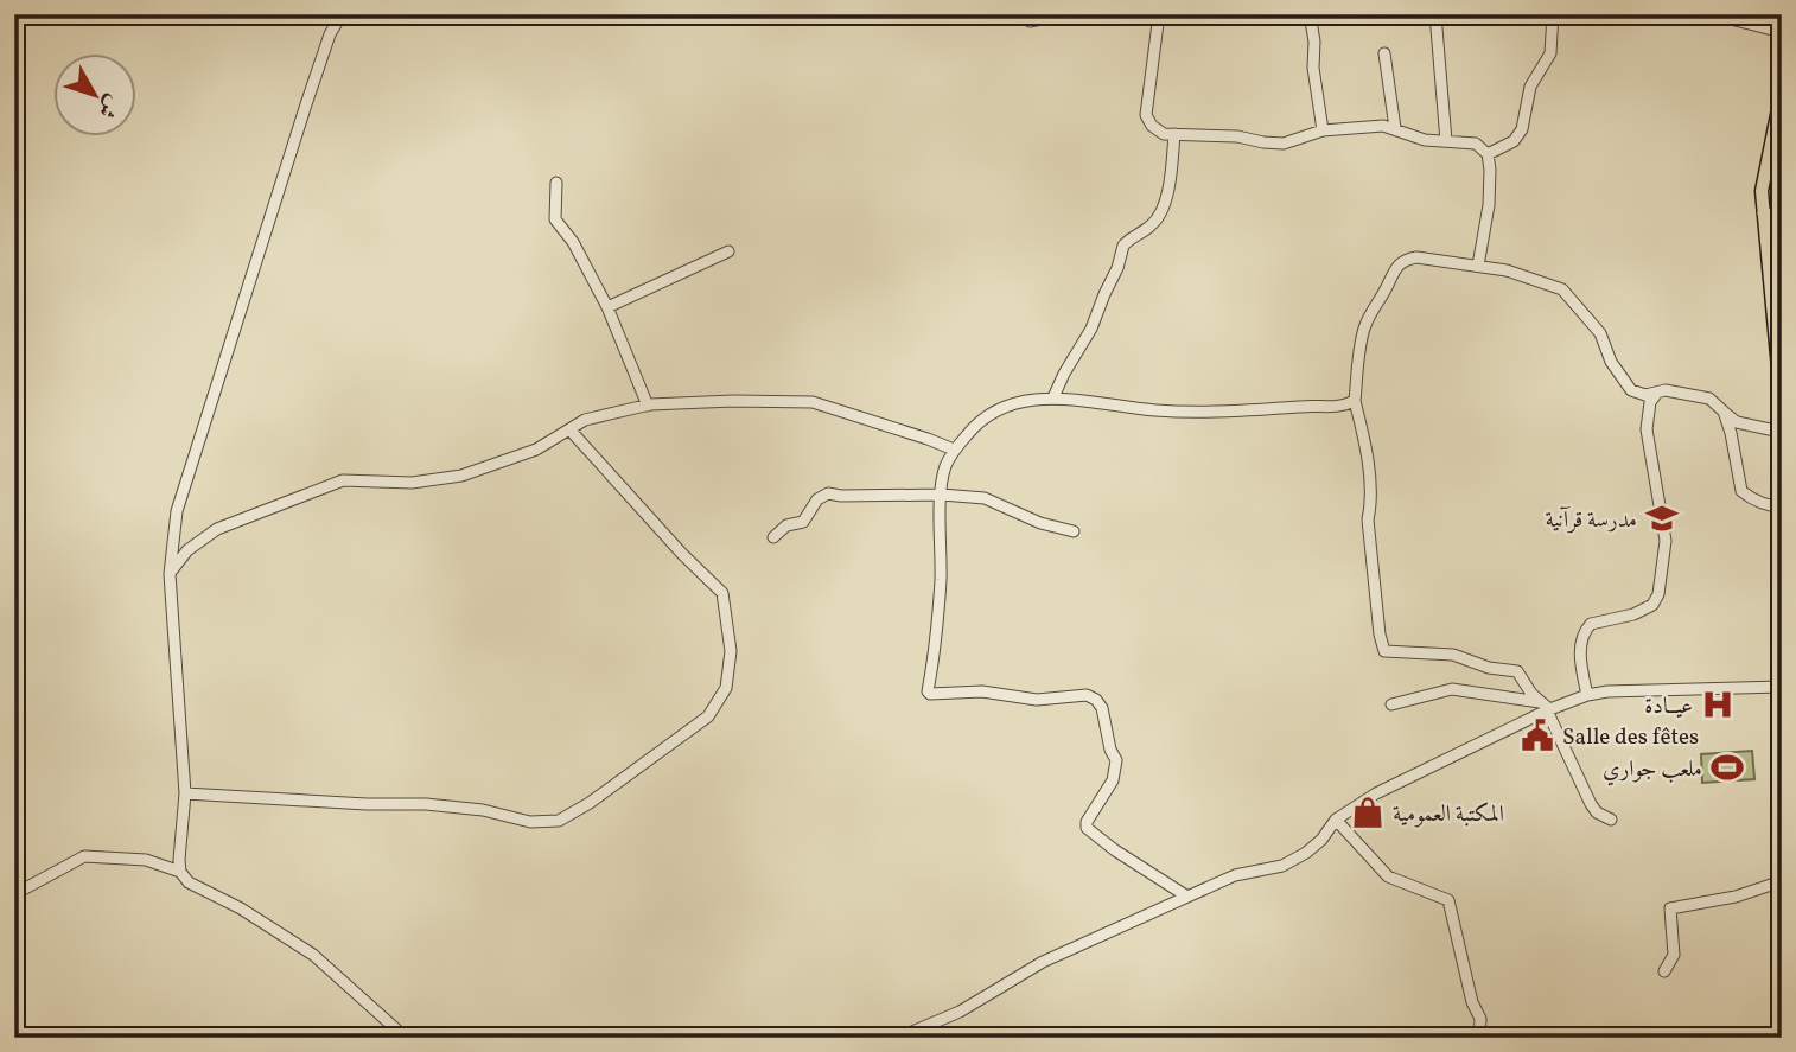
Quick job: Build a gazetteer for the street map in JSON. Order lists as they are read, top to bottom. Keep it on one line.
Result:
{"places":{"school or university":["مدرسة قرآنية"],"hospital":["عيــادة"],"public building":["Salle des fêtes"],"sports":["ملعب جواري"],"shop":["المكتبة العمومية"]},"north":"bottom right"}
